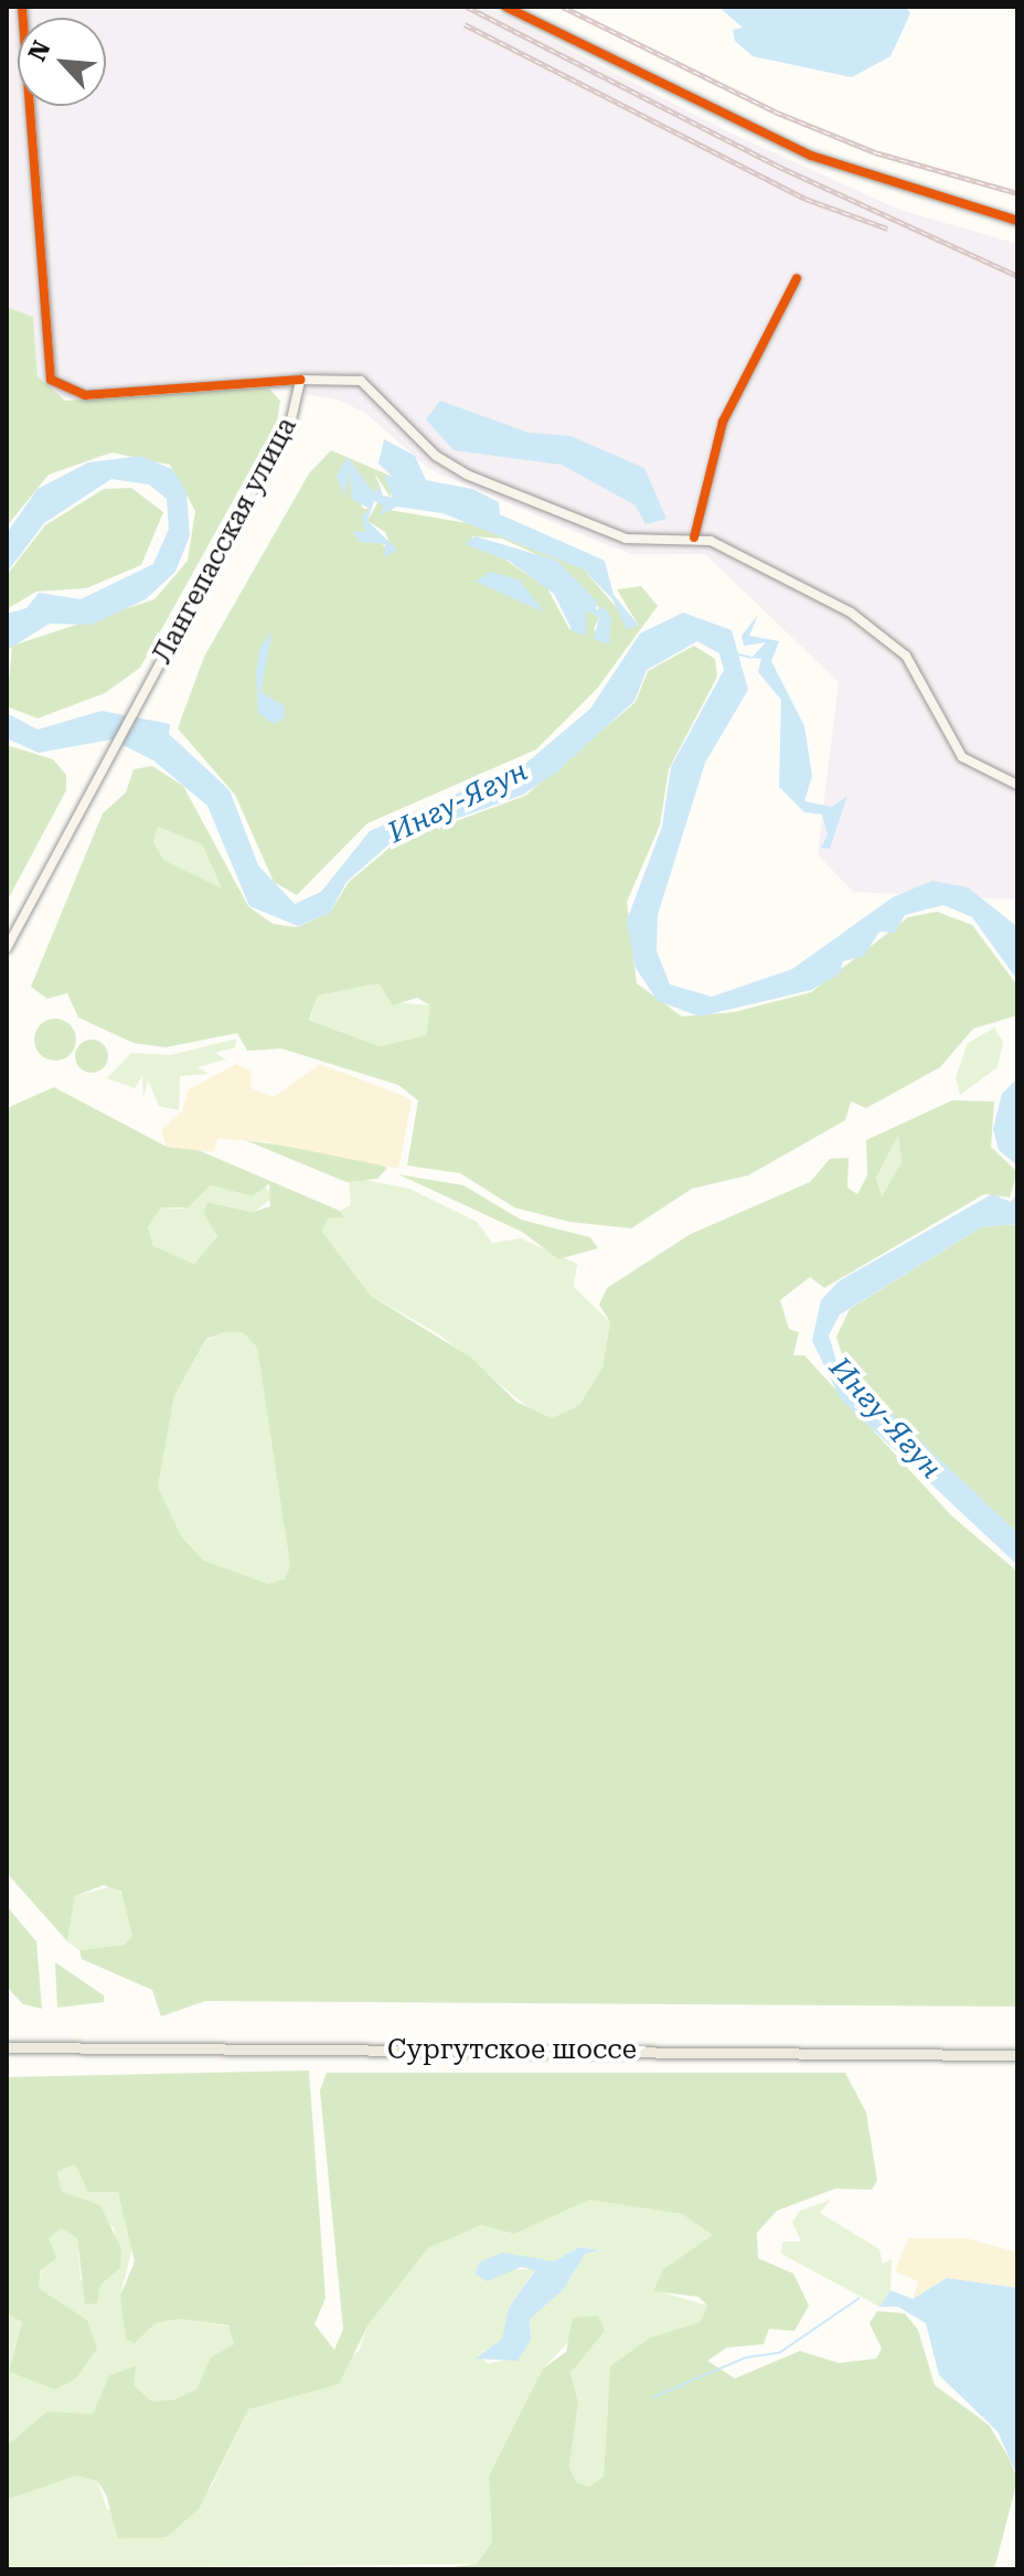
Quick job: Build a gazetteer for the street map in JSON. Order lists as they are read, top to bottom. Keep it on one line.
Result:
{"streets":{"main road":["Лангепасская улица","Сургутское шоссе"]},"water":["Ингу-Ягун"],"north":"top left"}
